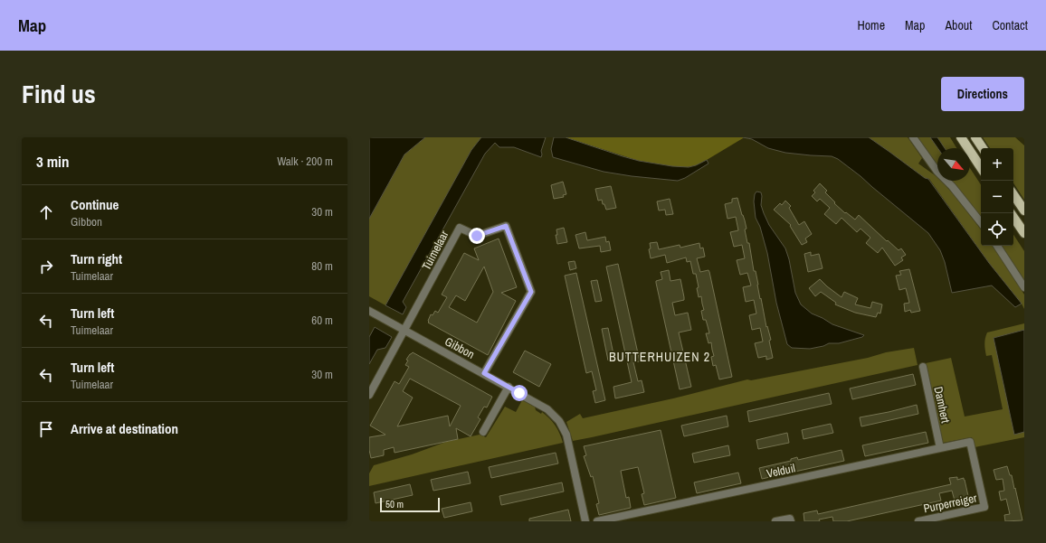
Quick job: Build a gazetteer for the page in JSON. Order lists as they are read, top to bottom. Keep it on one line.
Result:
{"streets":{"street":["Tuimelaar","Gibbon","Damhert","Velduil","Purperreiger"]},"crossings":[["Tuimelaar","Gibbon"],["Damhert","Velduil"],["Velduil","Purperreiger"]],"districts":["BUTTERHUIZEN 2"],"scale_bar":"50 m","north":"bottom right","page":{"header":"Map","nav":["Home","Map","About","Contact"],"title":"Find us","buttons":"Directions","heading":["3 min","Walk · 200 m"],"map_buttons":["+","−"],"list":[["Continue","Gibbon","30 m"],["Turn right","Tuimelaar","80 m"],["Turn left","Tuimelaar","60 m"],["Turn left","Tuimelaar","30 m"],"Arrive at destination"],"scale":"50 m"}}
